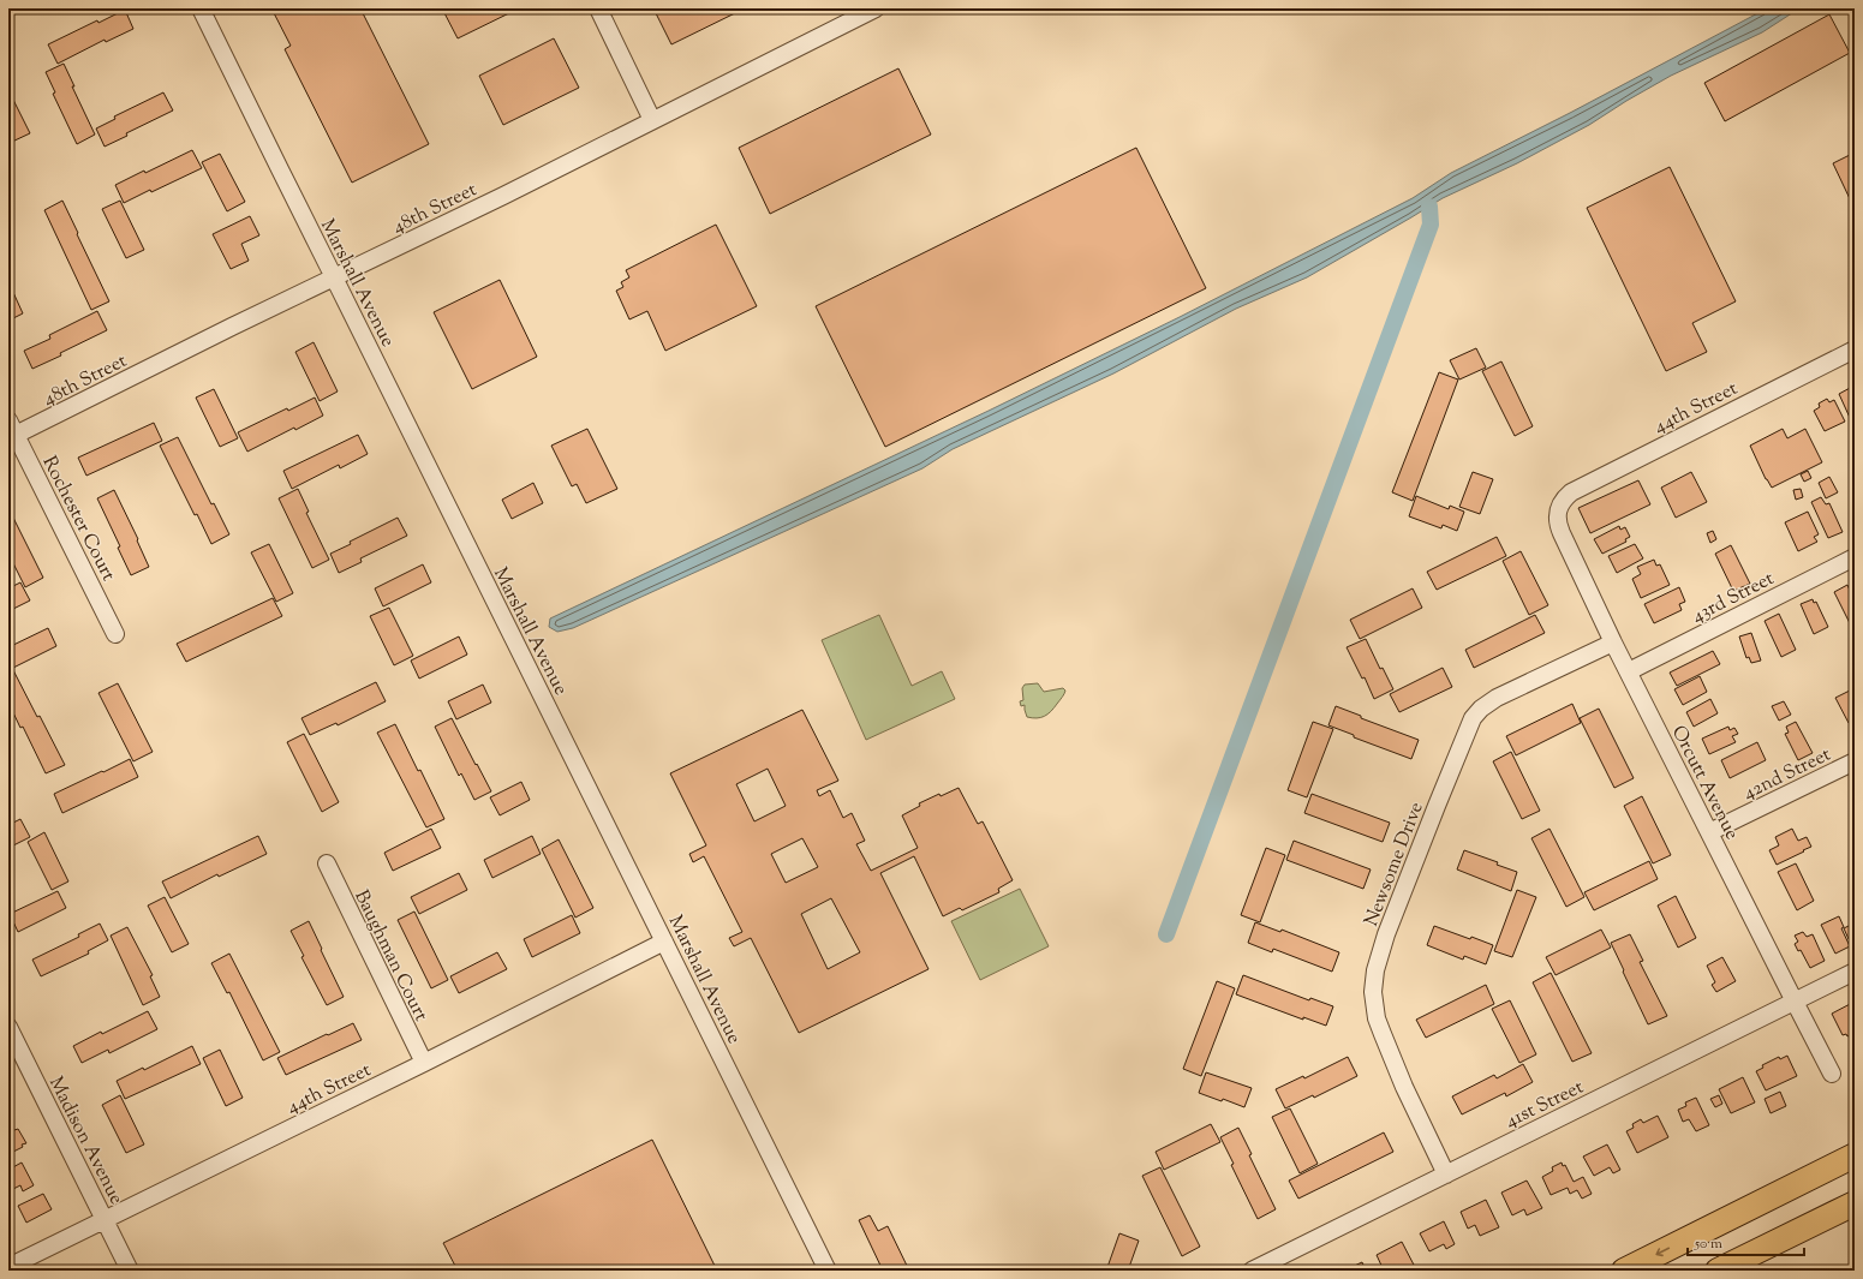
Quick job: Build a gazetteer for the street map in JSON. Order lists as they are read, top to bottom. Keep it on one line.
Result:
{"streets":{"street":["48th Street","Marshall Avenue","44th Street","Rochester Court","43rd Street","42nd Street","Orcutt Avenue","Newsome Drive","Baughman Court","41st Street","Madison Avenue"]},"crossings":[["48th Street","Marshall Avenue"],["48th Street","Rochester Court"],["Marshall Avenue","44th Street"],["44th Street","Orcutt Avenue"],["44th Street","Baughman Court"],["44th Street","Madison Avenue"],["43rd Street","Orcutt Avenue"],["42nd Street","Orcutt Avenue"],["Orcutt Avenue","Newsome Drive"],["Orcutt Avenue","41st Street"],["Newsome Drive","41st Street"]],"scale_bar":"50 m"}
